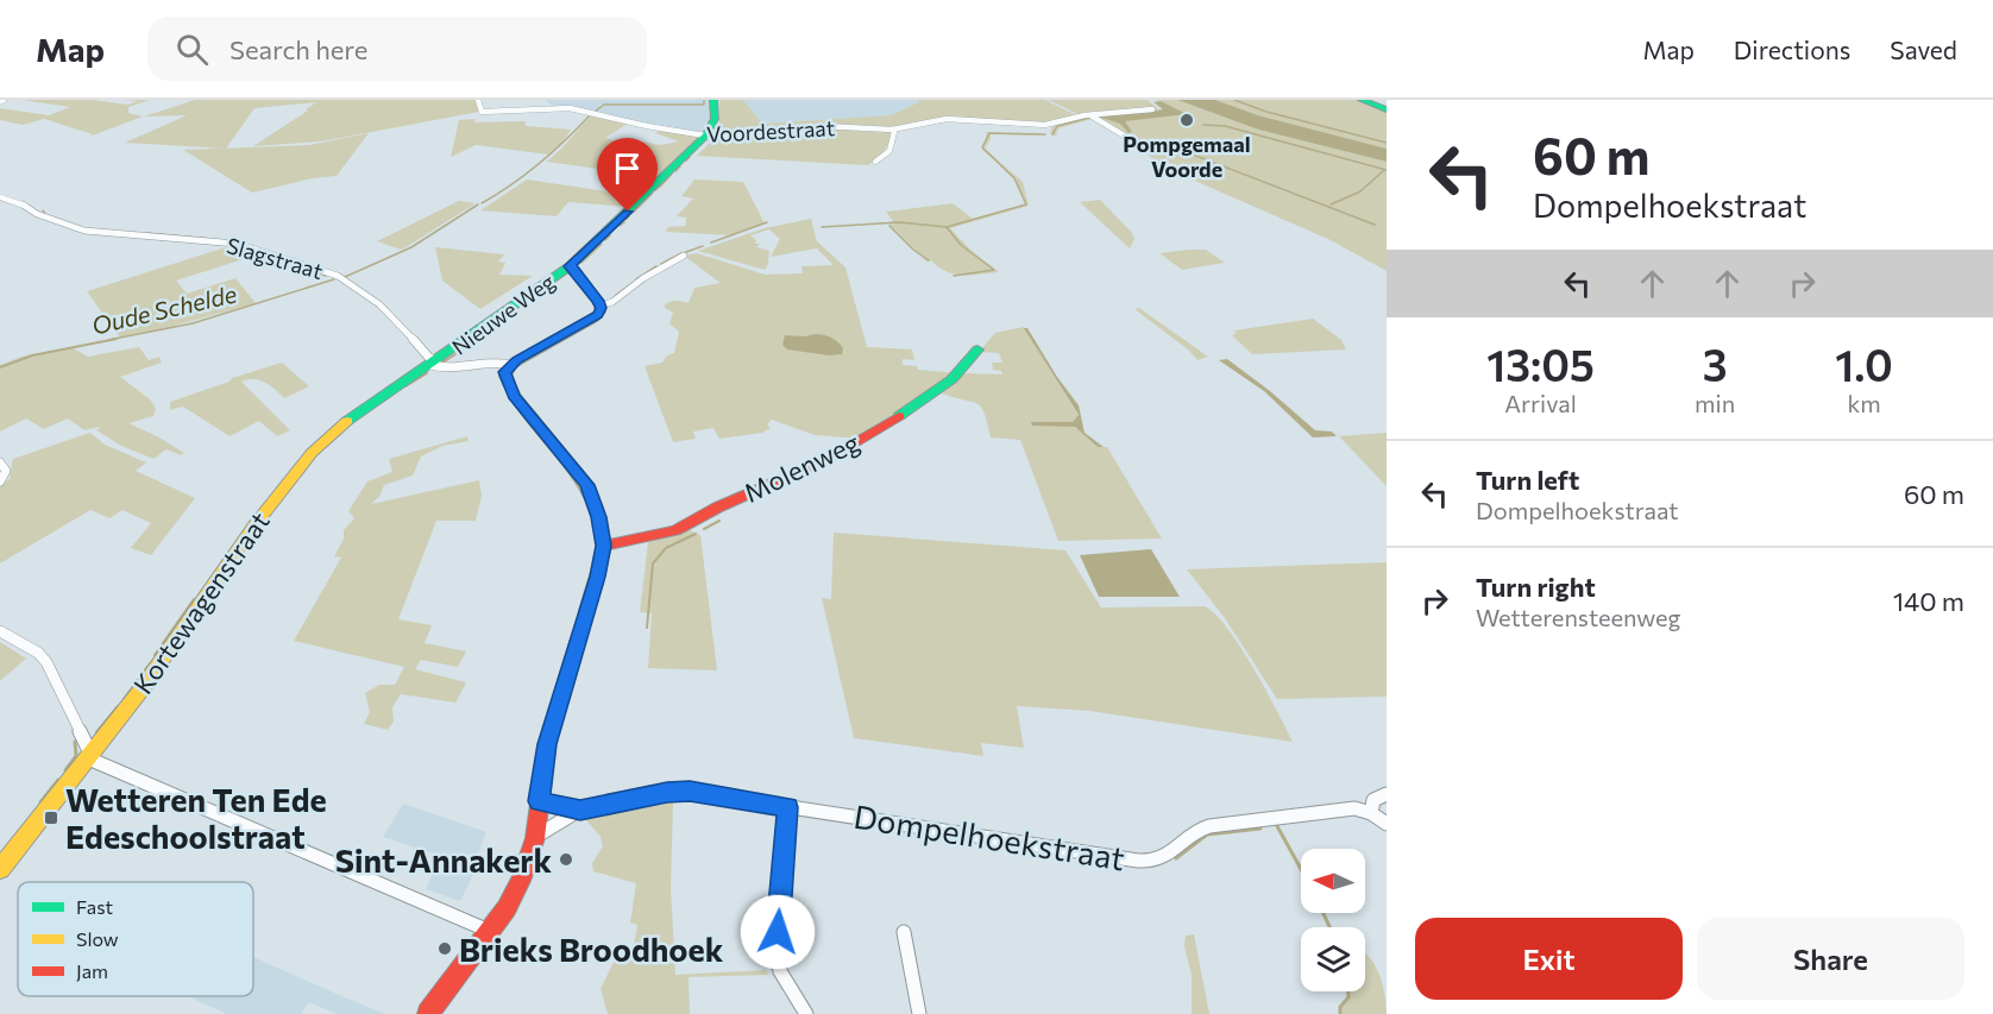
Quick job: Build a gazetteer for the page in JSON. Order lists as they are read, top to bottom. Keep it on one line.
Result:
{"streets":{"street":["Voordestraat","Slagstraat","Nieuwe Weg","Molenweg","Kortewagenstraat","Dompelhoekstraat"]},"crossings":[["Voordestraat","Nieuwe Weg"],["Slagstraat","Nieuwe Weg"],["Slagstraat","Kortewagenstraat"],["Nieuwe Weg","Kortewagenstraat"]],"water":["Oude Schelde"],"places":{"other":["Pompgemaal Voorde","Sint-Annakerk","Brieks Broodhoek"],"transit":["Wetteren Ten Ede Edeschoolstraat"]},"legend":["Fast","Slow","Jam"],"north":"left","page":{"header":"Map","search":"Search here","nav":["Map","Directions","Saved"],"turn":["60 m","Dompelhoekstraat"],"eta":["13:05","Arrival","3","min","1.0","km"],"list":[{"name":"Turn left","note":"Dompelhoekstraat","value":"60 m"},{"name":"Turn right","note":"Wetterensteenweg","value":"140 m"}],"buttons":["Exit","Share"]}}
